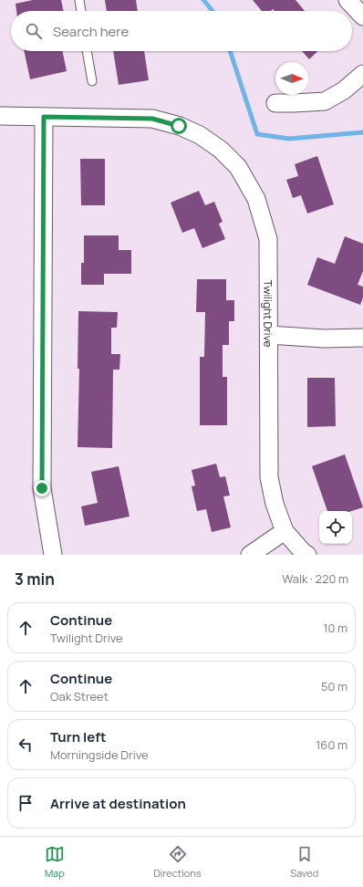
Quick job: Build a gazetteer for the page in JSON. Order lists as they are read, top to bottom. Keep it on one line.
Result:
{"streets":{"street":["Twilight Drive"]},"north":"right","page":{"search":"Search here","heading":["3 min","Walk · 220 m"],"list":[["Continue","Twilight Drive","10 m"],["Continue","Oak Street","50 m"],["Turn left","Morningside Drive","160 m"],"Arrive at destination"],"nav":["Map","Directions","Saved"]}}
